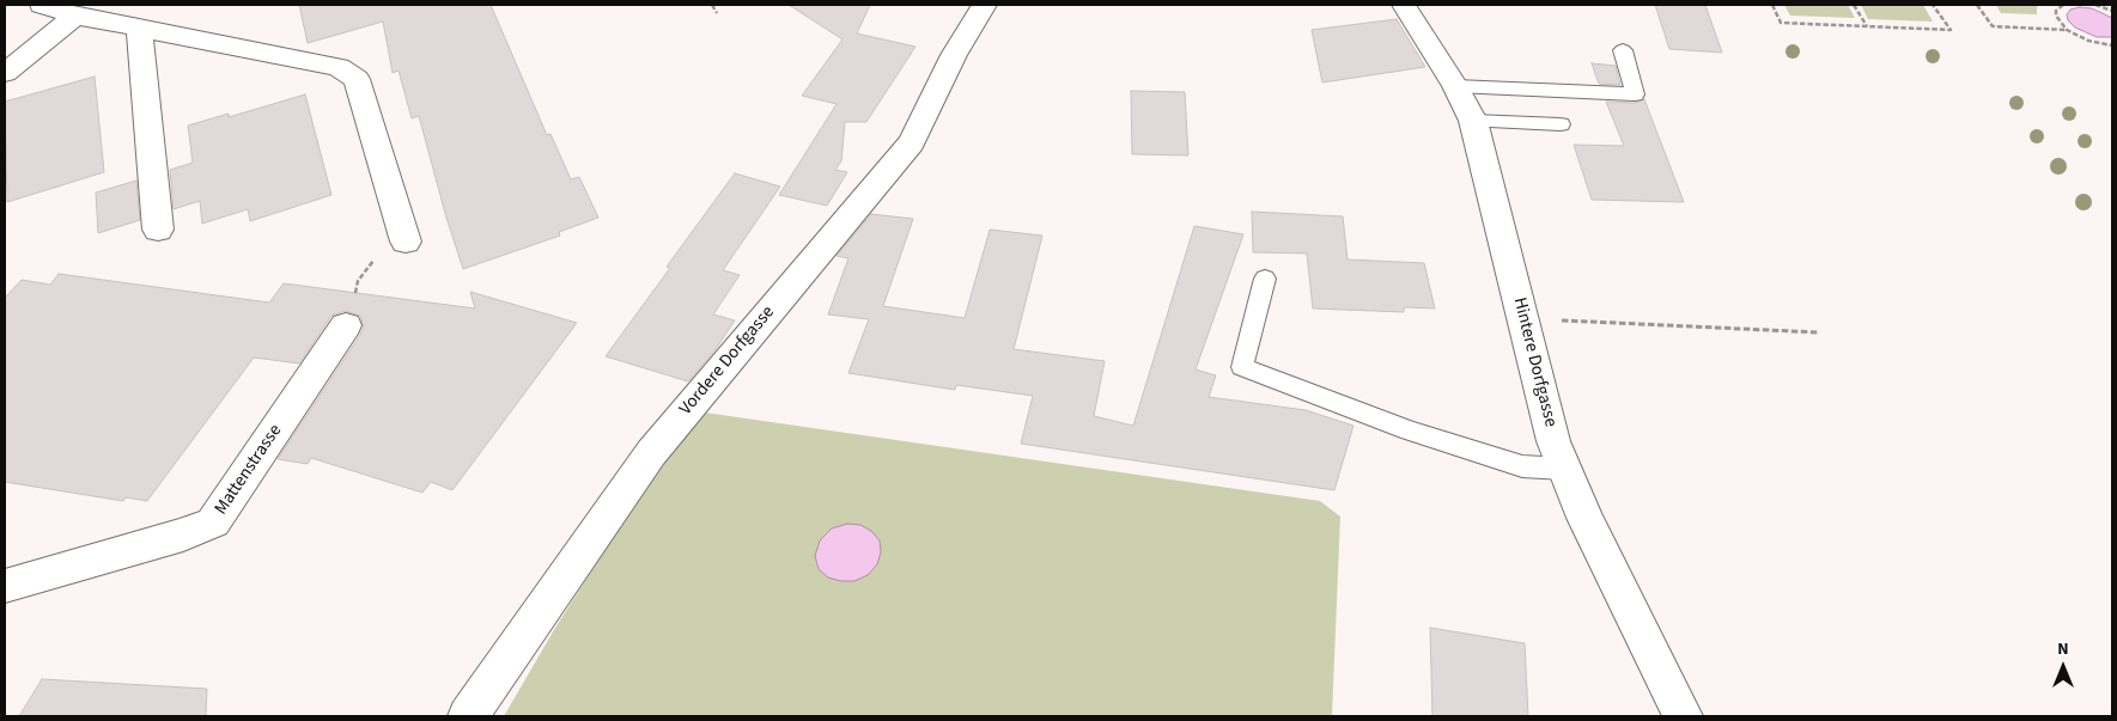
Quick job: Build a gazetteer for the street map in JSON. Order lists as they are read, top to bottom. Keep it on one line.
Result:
{"streets":{"street":["Vordere Dorfgasse","Hintere Dorfgasse","Mattenstrasse"]},"north":"top"}
